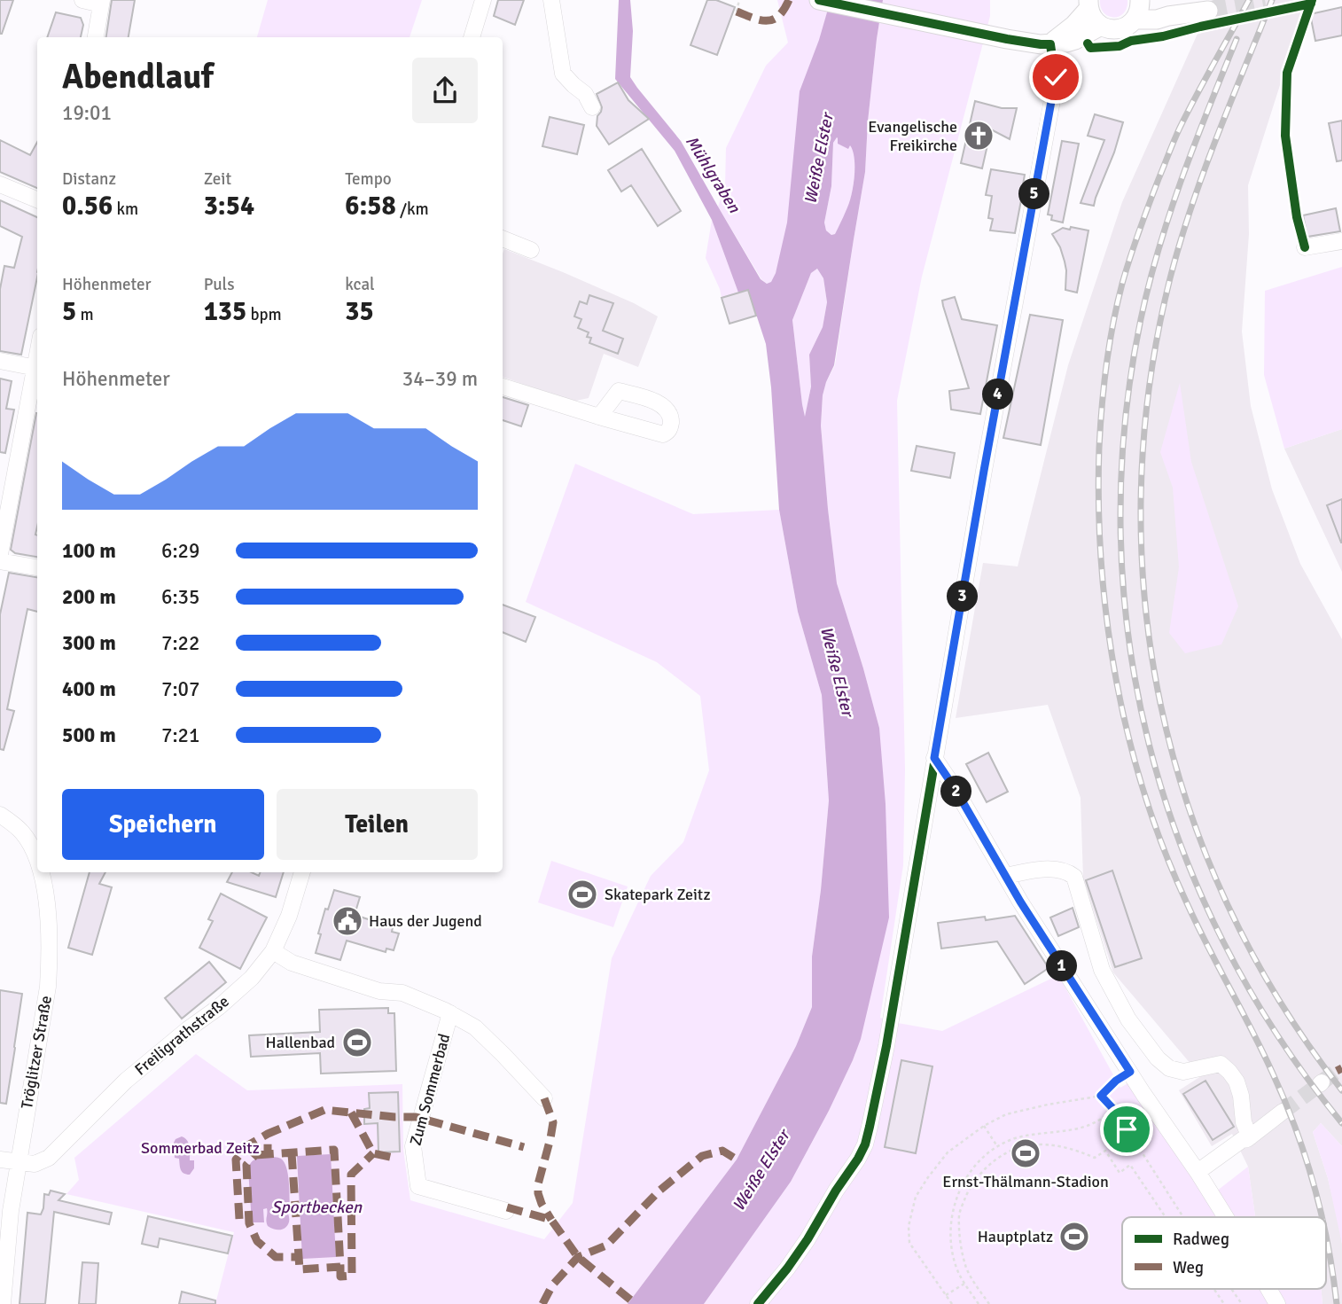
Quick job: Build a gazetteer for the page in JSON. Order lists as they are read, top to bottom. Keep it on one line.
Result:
{"streets":{"street":["Freiligrathstraße","Tröglitzer Straße","Zum Sommerbad"]},"crossings":[["Freiligrathstraße","Tröglitzer Straße"],["Freiligrathstraße","Zum Sommerbad"]],"water":["Weiße Elster","Mühlgraben","Sportbecken"],"parks":["Sommerbad Zeitz"],"places":{"church":["Evangelische Freikirche"],"sports":["Skatepark Zeitz","Hallenbad","Ernst-Thälmann-Stadion","Hauptplatz"],"public building":["Haus der Jugend"]},"legend":["Radweg","Weg"],"page":{"heading":["Abendlauf","19:01"],"stats":[["Distanz","0.56 km"],["Zeit","3:54"],["Tempo","6:58 /km"],["Höhenmeter","5 m"],["Puls","135 bpm"],["kcal","35"]],"pins":["5","4","3","2","1"],"chart":["Höhenmeter","34–39 m"],"list":[{"name":"100 m","note":"6:29"},{"name":"200 m","note":"6:35"},{"name":"300 m","note":"7:22"},{"name":"400 m","note":"7:07"},{"name":"500 m","note":"7:21"}],"buttons":["Speichern","Teilen"]}}
